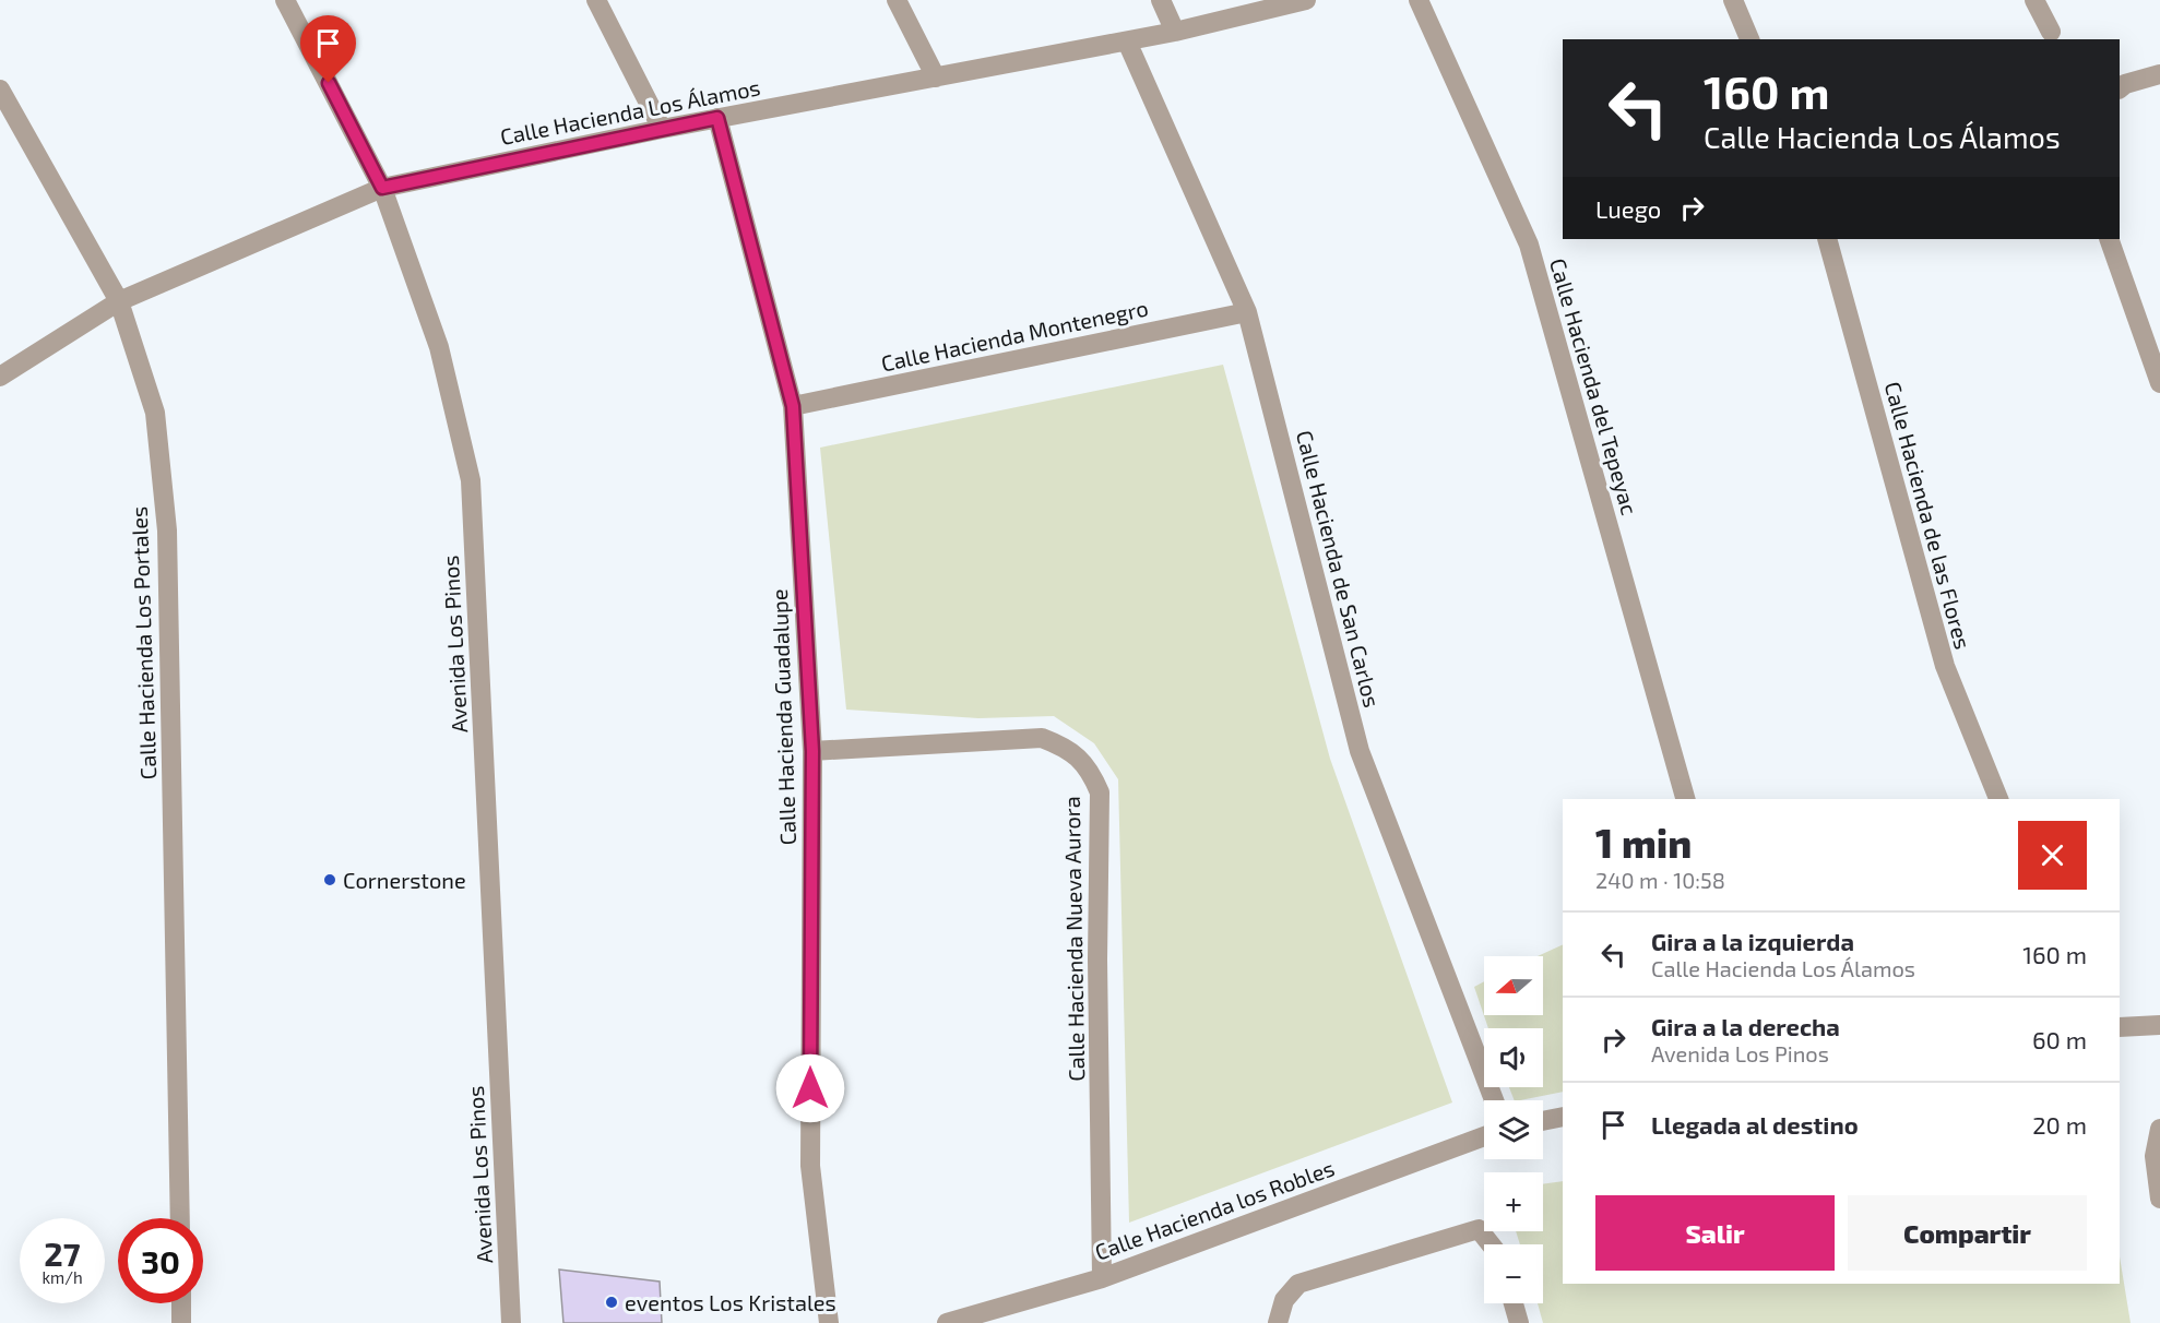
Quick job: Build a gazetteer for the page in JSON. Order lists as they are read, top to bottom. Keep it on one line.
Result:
{"streets":{"street":["Calle Hacienda Los Álamos","Calle Hacienda Montenegro","Calle Hacienda del Tepeyac","Calle Hacienda de las Flores","Calle Hacienda de San Carlos","Calle Hacienda Los Portales","Avenida Los Pinos","Calle Hacienda Guadalupe","Calle Hacienda Nueva Aurora","Calle Hacienda los Robles"]},"crossings":[["Calle Hacienda Los Álamos","Calle Hacienda de San Carlos"],["Calle Hacienda Los Álamos","Calle Hacienda Los Portales"],["Calle Hacienda Los Álamos","Avenida Los Pinos"],["Calle Hacienda Los Álamos","Calle Hacienda Guadalupe"],["Calle Hacienda Montenegro","Calle Hacienda de San Carlos"],["Calle Hacienda Montenegro","Calle Hacienda Guadalupe"],["Calle Hacienda Guadalupe","Calle Hacienda Nueva Aurora"],["Calle Hacienda Nueva Aurora","Calle Hacienda los Robles"]],"places":["Cornerstone","eventos Los Kristales"],"north":"left","page":{"turn":["160 m","Calle Hacienda Los Álamos"],"then":"Luego","heading":["1 min","240 m · 10:58"],"list":[{"name":"Gira a la izquierda","note":"Calle Hacienda Los Álamos","value":"160 m"},{"name":"Gira a la derecha","note":"Avenida Los Pinos","value":"60 m"},{"name":"Llegada al destino","value":"20 m"}],"map_buttons":["+","−"],"buttons":["Salir","Compartir"],"speed":"27 km/h","limit":"30"}}
